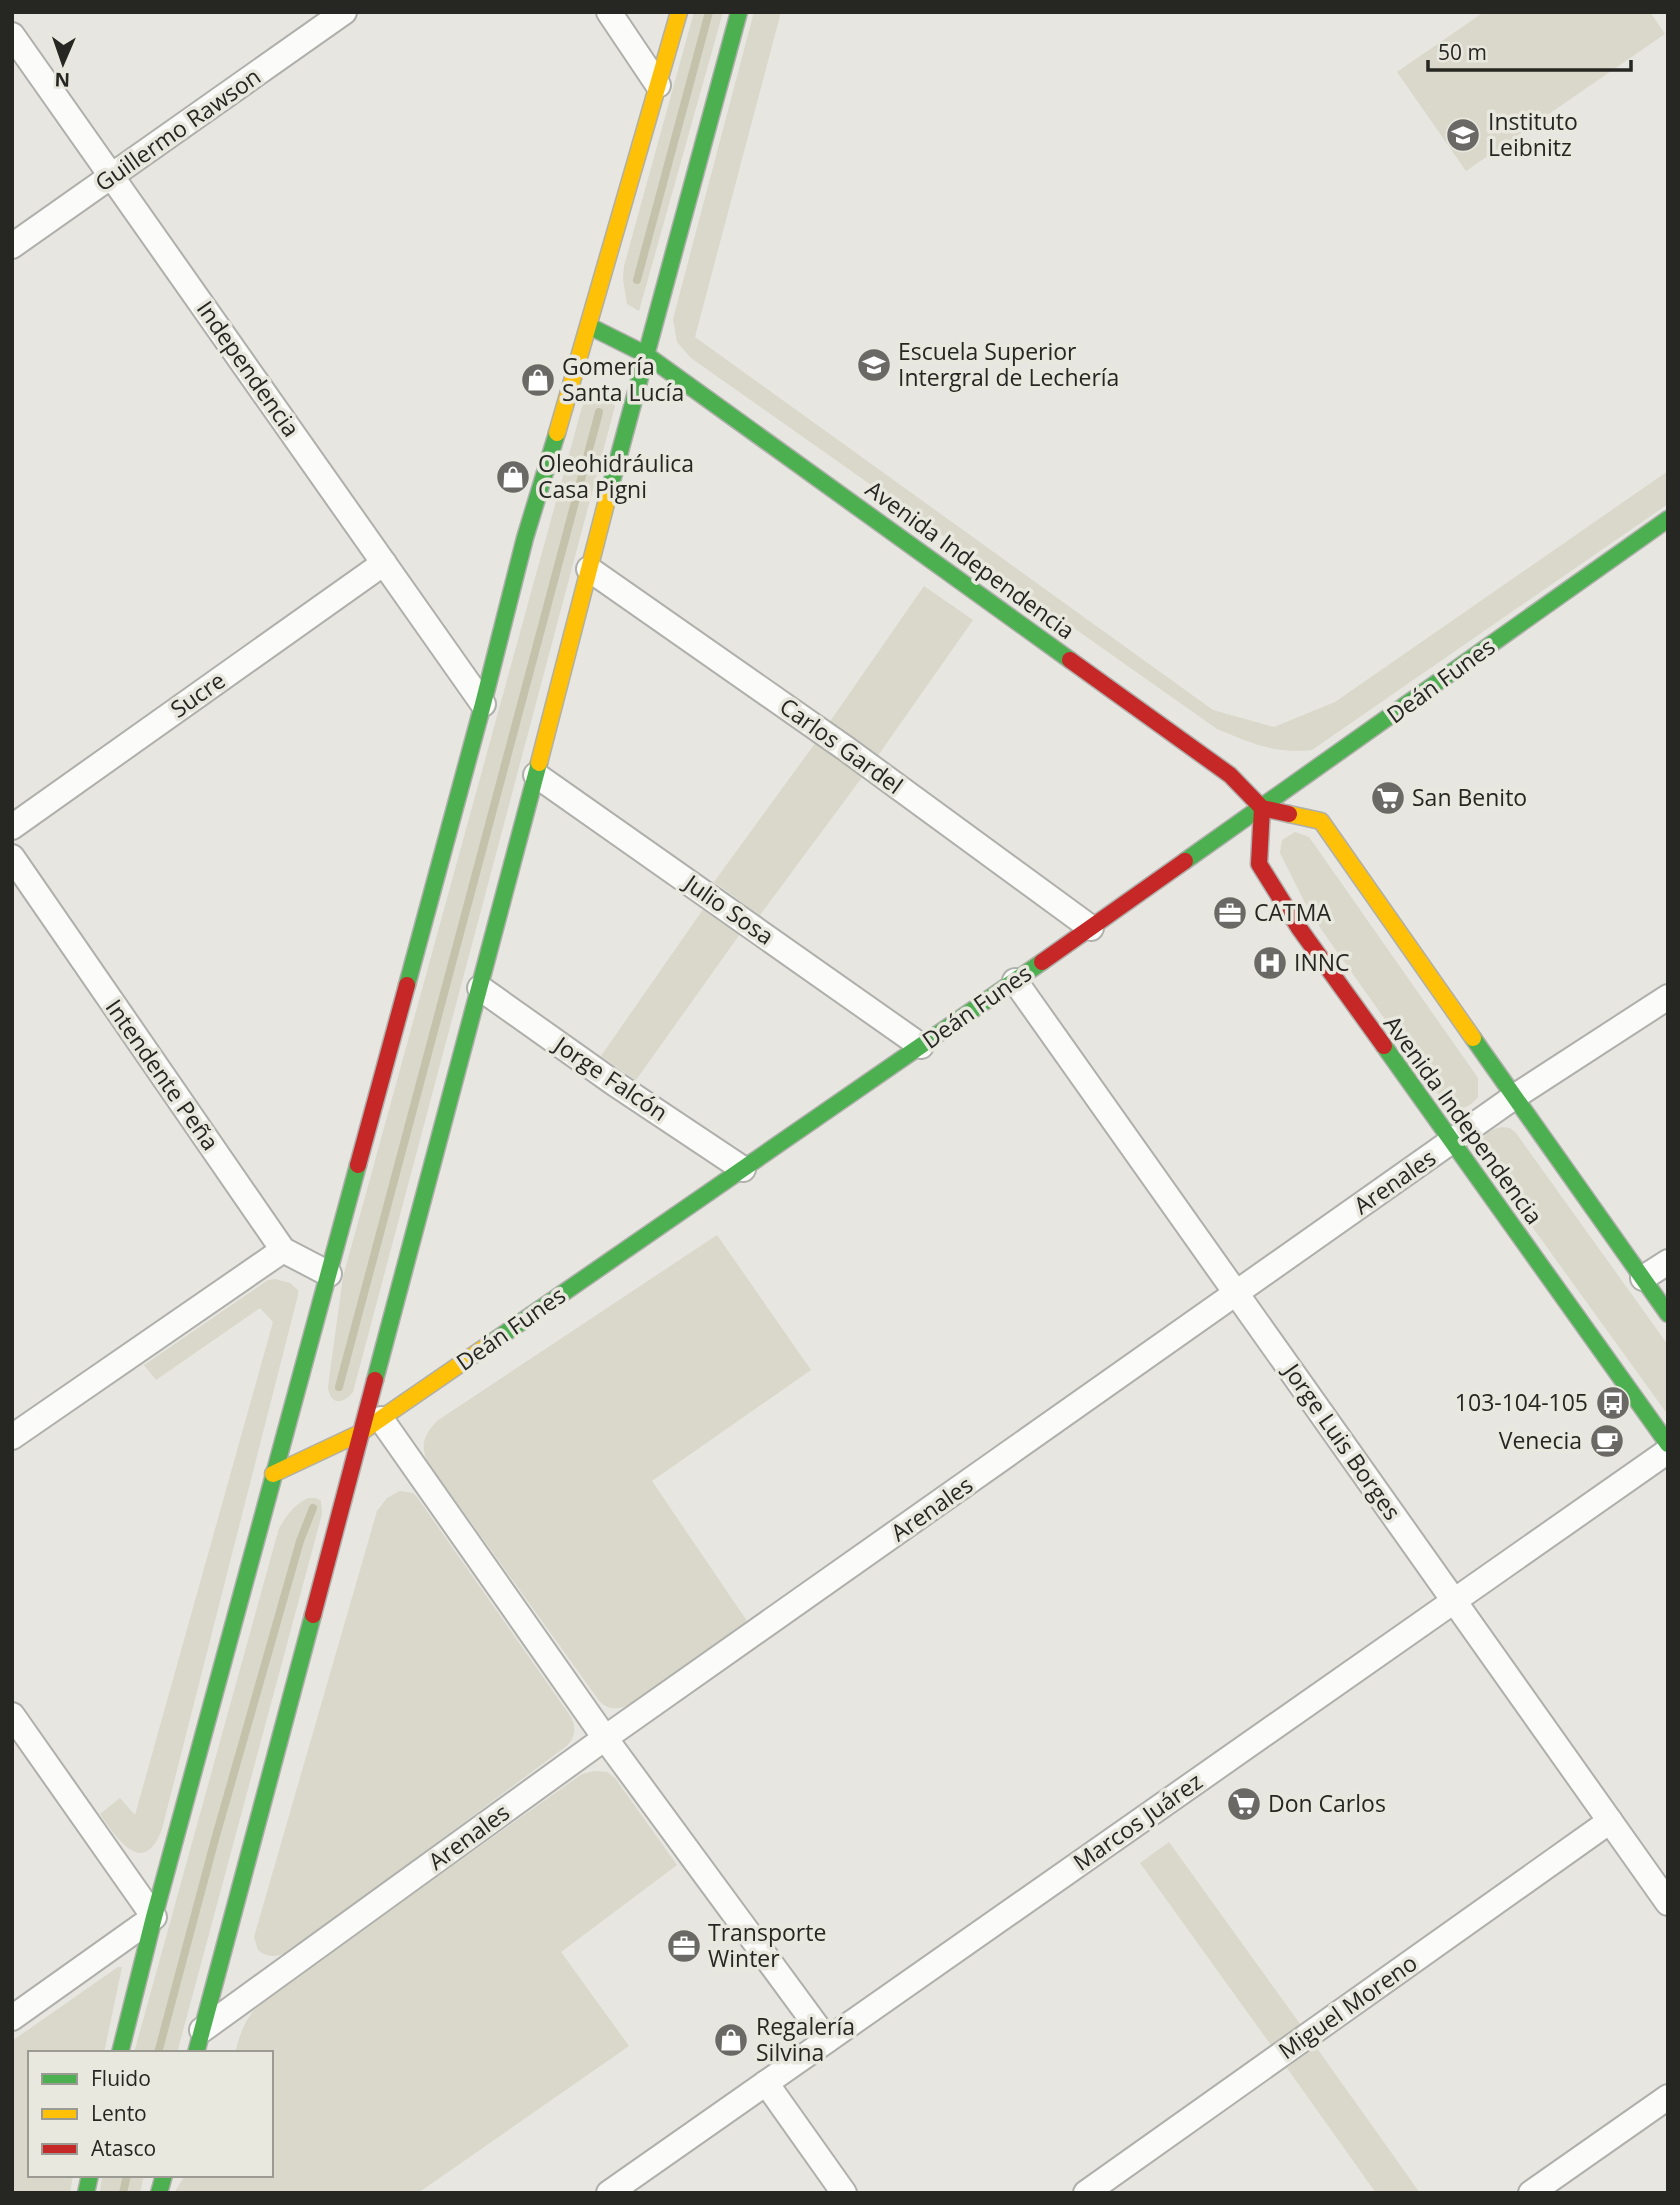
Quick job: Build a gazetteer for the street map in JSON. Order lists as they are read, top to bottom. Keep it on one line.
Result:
{"streets":{"main road":["Avenida Independencia","Deán Funes"],"street":["Guillermo Rawson","Independencia","Sucre","Carlos Gardel","Julio Sosa","Intendente Peña","Jorge Falcón","Arenales","Jorge Luis Borges","Marcos Juárez","Miguel Moreno"]},"crossings":[["Guillermo Rawson","Independencia"],["Independencia","Sucre"],["Avenida Independencia","Deán Funes"],["Avenida Independencia","Arenales"],["Deán Funes","Carlos Gardel"],["Deán Funes","Julio Sosa"],["Deán Funes","Jorge Falcón"],["Deán Funes","Jorge Luis Borges"],["Arenales","Jorge Luis Borges"],["Jorge Luis Borges","Marcos Juárez"],["Jorge Luis Borges","Miguel Moreno"]],"places":{"school or university":["Instituto Leibnitz","Escuela Superior Intergral de Lechería"],"shop":["Gomería Santa Lucía","Oleohidráulica Casa Pigni","Regalería Silvina"],"supermarket":["San Benito","Don Carlos"],"office":["CATMA","Transporte Winter"],"hospital":["INNC"],"bus stop":["103-104-105"],"cafe":["Venecia"]},"legend":["Fluido","Lento","Atasco"],"scale_bar":"50 m","north":"bottom"}
